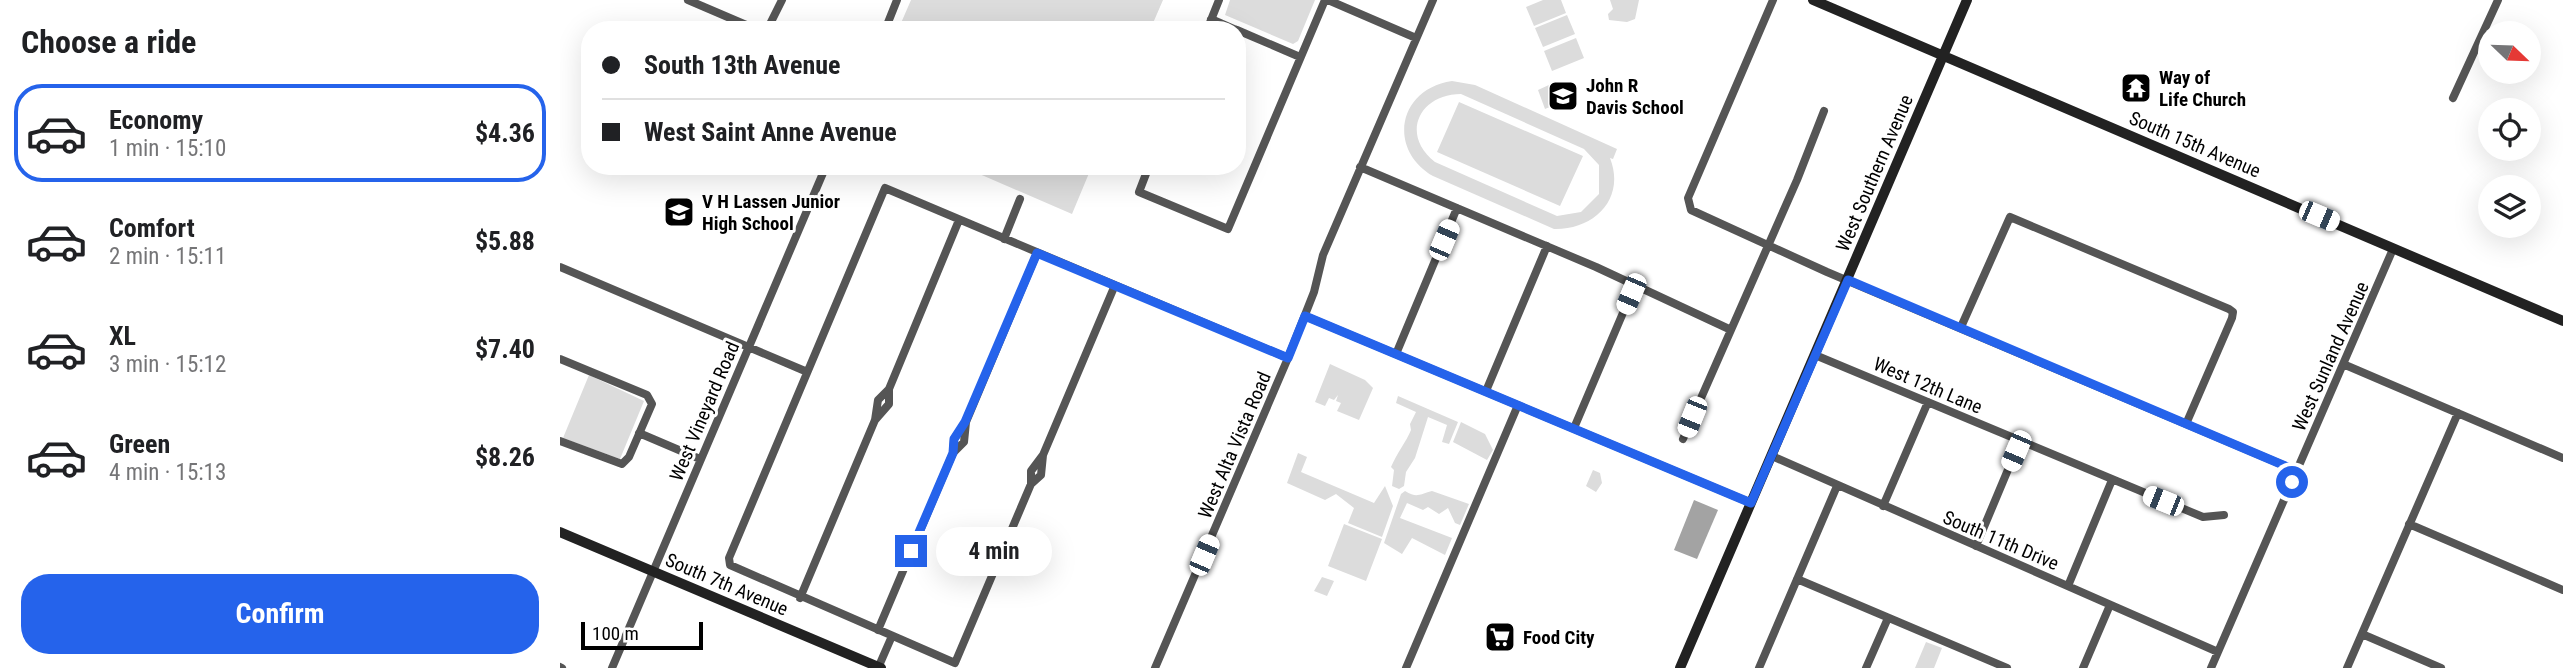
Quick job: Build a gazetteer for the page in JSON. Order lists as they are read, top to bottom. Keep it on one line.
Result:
{"streets":{"main road":["South 15th Avenue","West Southern Avenue","South 7th Avenue"],"street":["West Sunland Avenue","West 12th Lane","West Vineyard Road","West Alta Vista Road","South 11th Drive"]},"crossings":[["South 15th Avenue","West Southern Avenue"],["South 15th Avenue","West Sunland Avenue"],["West Southern Avenue","West 12th Lane"],["West Southern Avenue","South 11th Drive"],["West Sunland Avenue","South 11th Drive"],["West Vineyard Road","South 7th Avenue"]],"places":{"temple":["Way of Life Church"],"school or university":["John R Davis School","V H Lassen Junior High School"],"supermarket":["Food City"]},"scale_bar":"100 m","north":"bottom right","page":{"heading":"Choose a ride","banner":["South 13th Avenue","West Saint Anne Avenue"],"list":[{"name":"Economy","note":"1 min · 15:10","value":"$4.36"},{"name":"Comfort","note":"2 min · 15:11","value":"$5.88"},{"name":"XL","note":"3 min · 15:12","value":"$7.40"},{"name":"Green","note":"4 min · 15:13","value":"$8.26"}],"bubble":"4 min","buttons":"Confirm","scale":"100 m"}}
